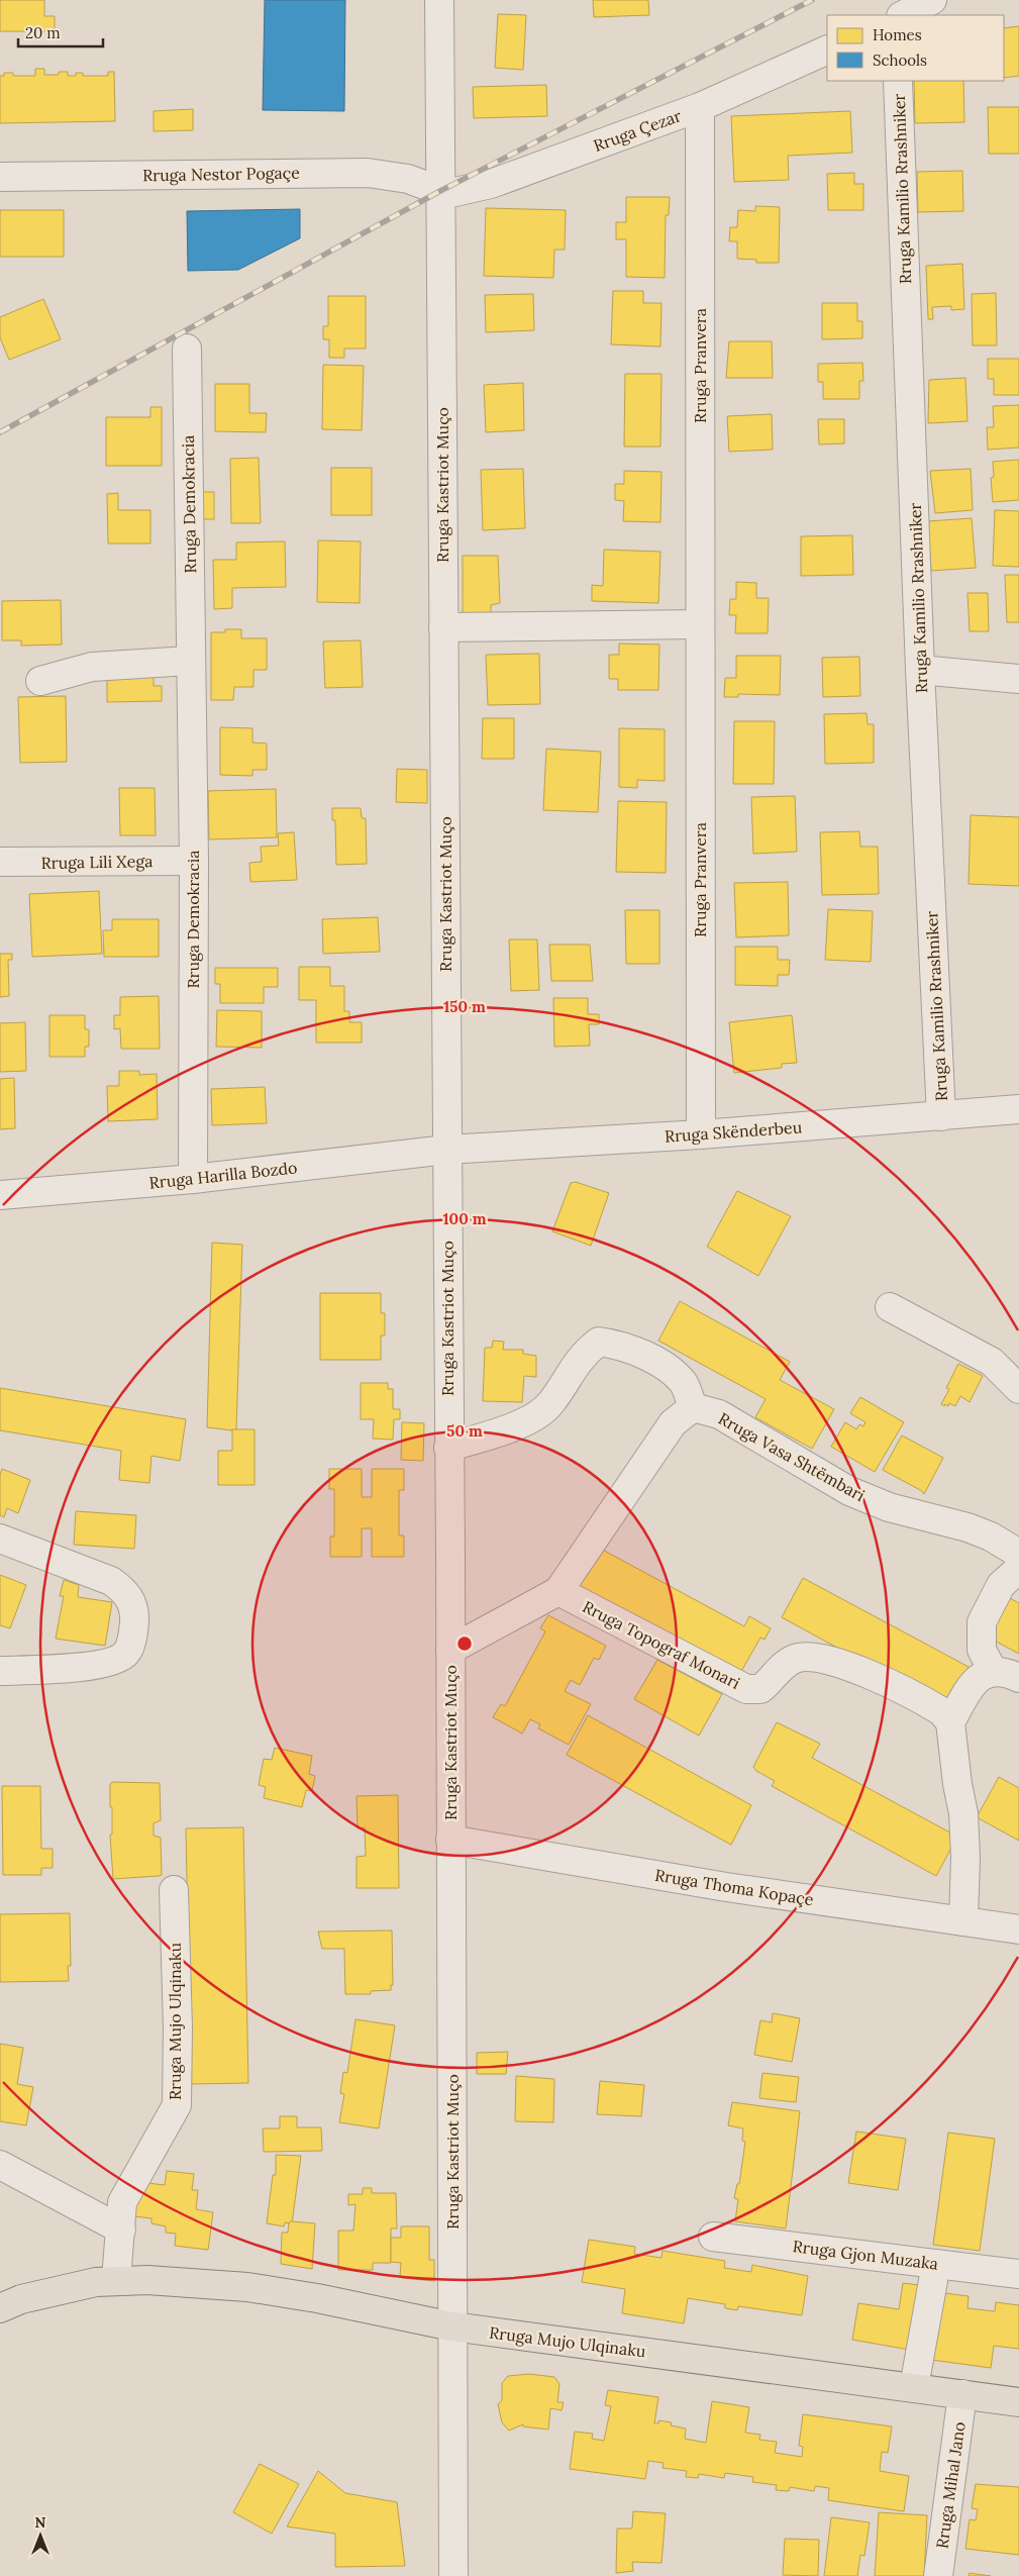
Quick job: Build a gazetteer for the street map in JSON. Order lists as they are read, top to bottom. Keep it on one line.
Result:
{"streets":{"main road":["Rruga Mujo Ulqinaku"],"street":["Rruga Çezar","Rruga Nestor Pogaçe","Rruga Kamilio Rrashniker","Rruga Pranvera","Rruga Kastriot Muço","Rruga Demokracia","Rruga Lili Xega","Rruga Skënderbeu","Rruga Harilla Bozdo","Rruga Vasa Shtëmbari","Rruga Topograf Monari","Rruga Thoma Kopaçe","Rruga Gjon Muzaka","Rruga Mihal Jano"]},"crossings":[["Rruga Çezar","Rruga Nestor Pogaçe"],["Rruga Çezar","Rruga Pranvera"],["Rruga Çezar","Rruga Kastriot Muço"],["Rruga Nestor Pogaçe","Rruga Kastriot Muço"],["Rruga Kamilio Rrashniker","Rruga Skënderbeu"],["Rruga Pranvera","Rruga Skënderbeu"],["Rruga Kastriot Muço","Rruga Skënderbeu"],["Rruga Kastriot Muço","Rruga Harilla Bozdo"],["Rruga Kastriot Muço","Rruga Thoma Kopaçe"],["Rruga Kastriot Muço","Rruga Mujo Ulqinaku"],["Rruga Demokracia","Rruga Lili Xega"],["Rruga Demokracia","Rruga Harilla Bozdo"],["Rruga Skënderbeu","Rruga Harilla Bozdo"],["Rruga Mujo Ulqinaku","Rruga Mihal Jano"]],"legend":["Homes","Schools"],"scale_bar":"20 m","north":"top","rings":["150 m","100 m","50 m"]}
